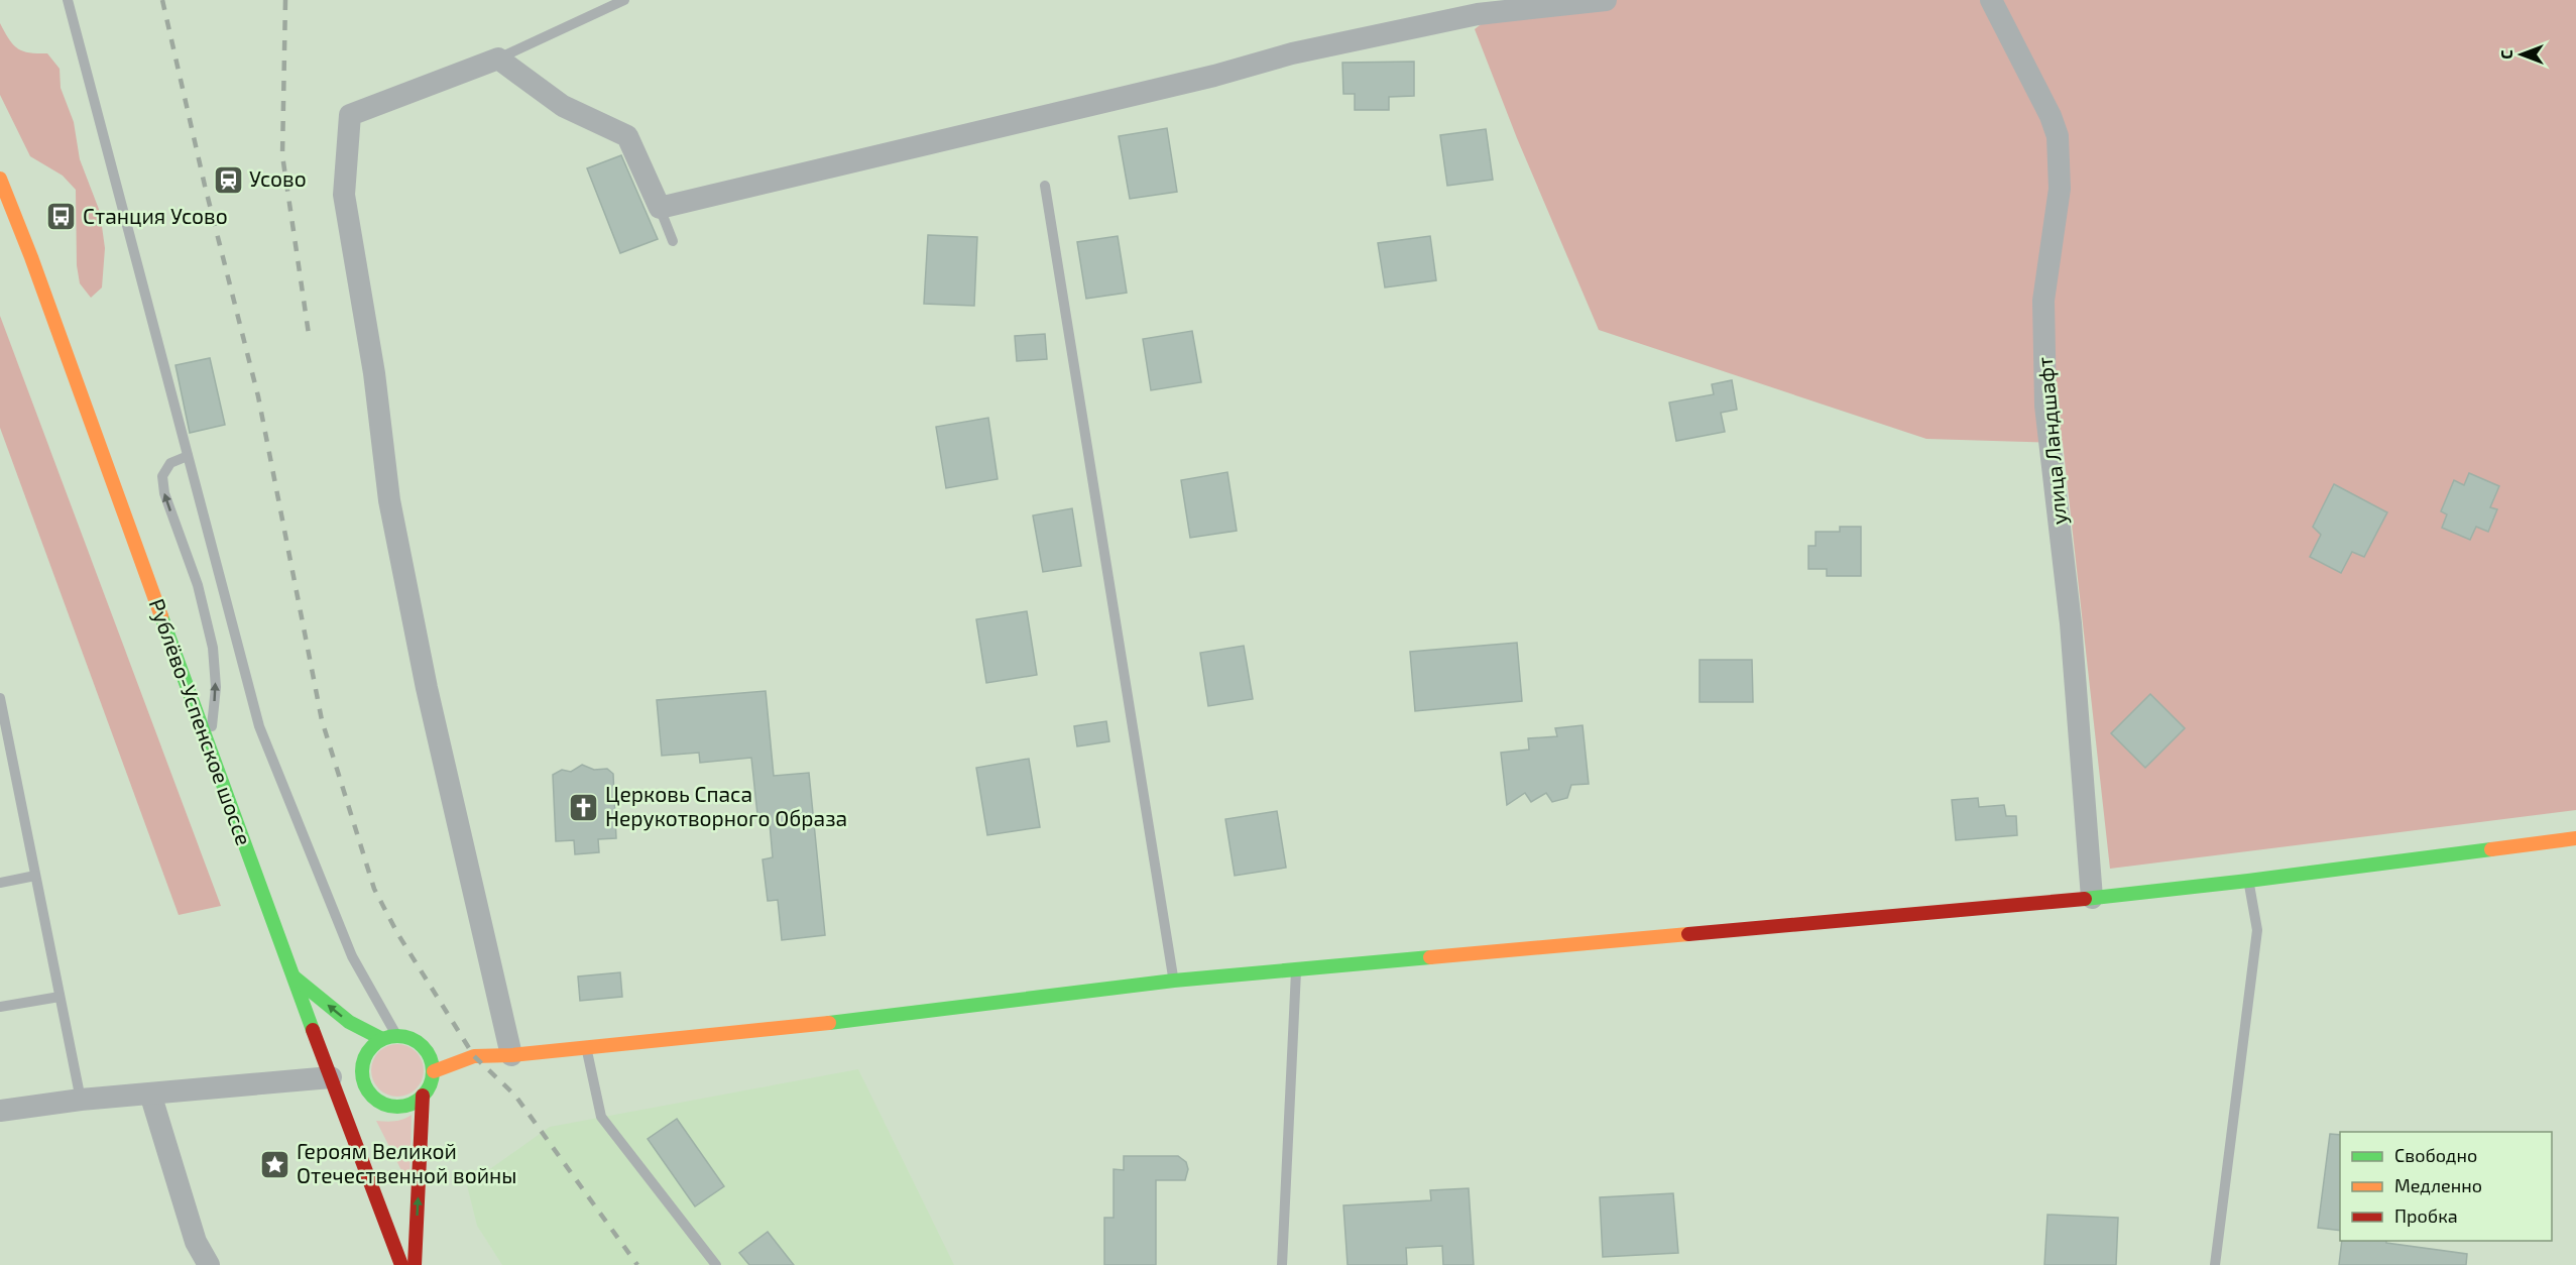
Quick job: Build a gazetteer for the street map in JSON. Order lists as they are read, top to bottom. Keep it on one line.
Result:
{"streets":{"street":["улица Ландшафт","Рублёво-Успенское шоссе"]},"places":{"station":["Усово"],"bus stop":["Станция Усово"],"church":["Церковь Спаса Нерукотворного Образа"],"place":["Героям Великой Отечественной войны"]},"legend":["Свободно","Медленно","Пробка"],"north":"left"}
